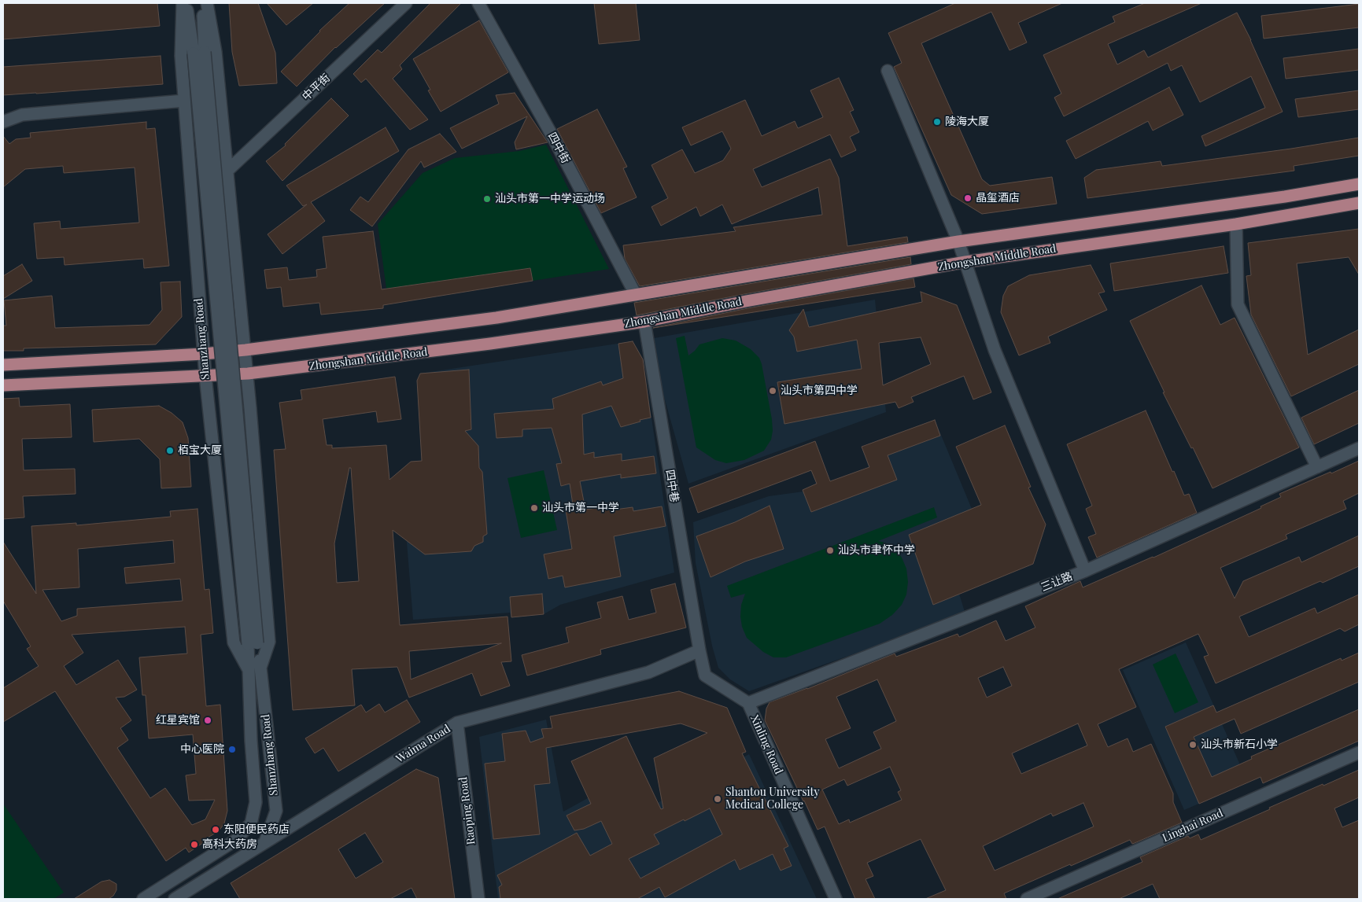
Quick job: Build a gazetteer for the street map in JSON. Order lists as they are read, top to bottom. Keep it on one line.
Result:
{"streets":{"main road":["Zhongshan Middle Road"],"street":["中平街","四中街","Shanzhang Road","四中巷","三让路","Waima Road","Xinling Road","Raoping Road","Linghai Road"]},"crossings":[["中平街","Shanzhang Road"],["四中街","Zhongshan Middle Road"],["Zhongshan Middle Road","Shanzhang Road"],["Zhongshan Middle Road","四中巷"],["Shanzhang Road","Waima Road"],["四中巷","Waima Road"],["四中巷","Xinling Road"],["三让路","Xinling Road"],["Waima Road","Xinling Road"],["Waima Road","Raoping Road"]],"places":["陵海大厦","晶玺酒店","汕头市第一中学运动场","汕头市第四中学","栢宝大厦","汕头市第一中学","汕头市聿怀中学","红星宾馆","汕头市新石小学","中心医院","Shantou University Medical College","东阳便民药店","高科大药房"]}
